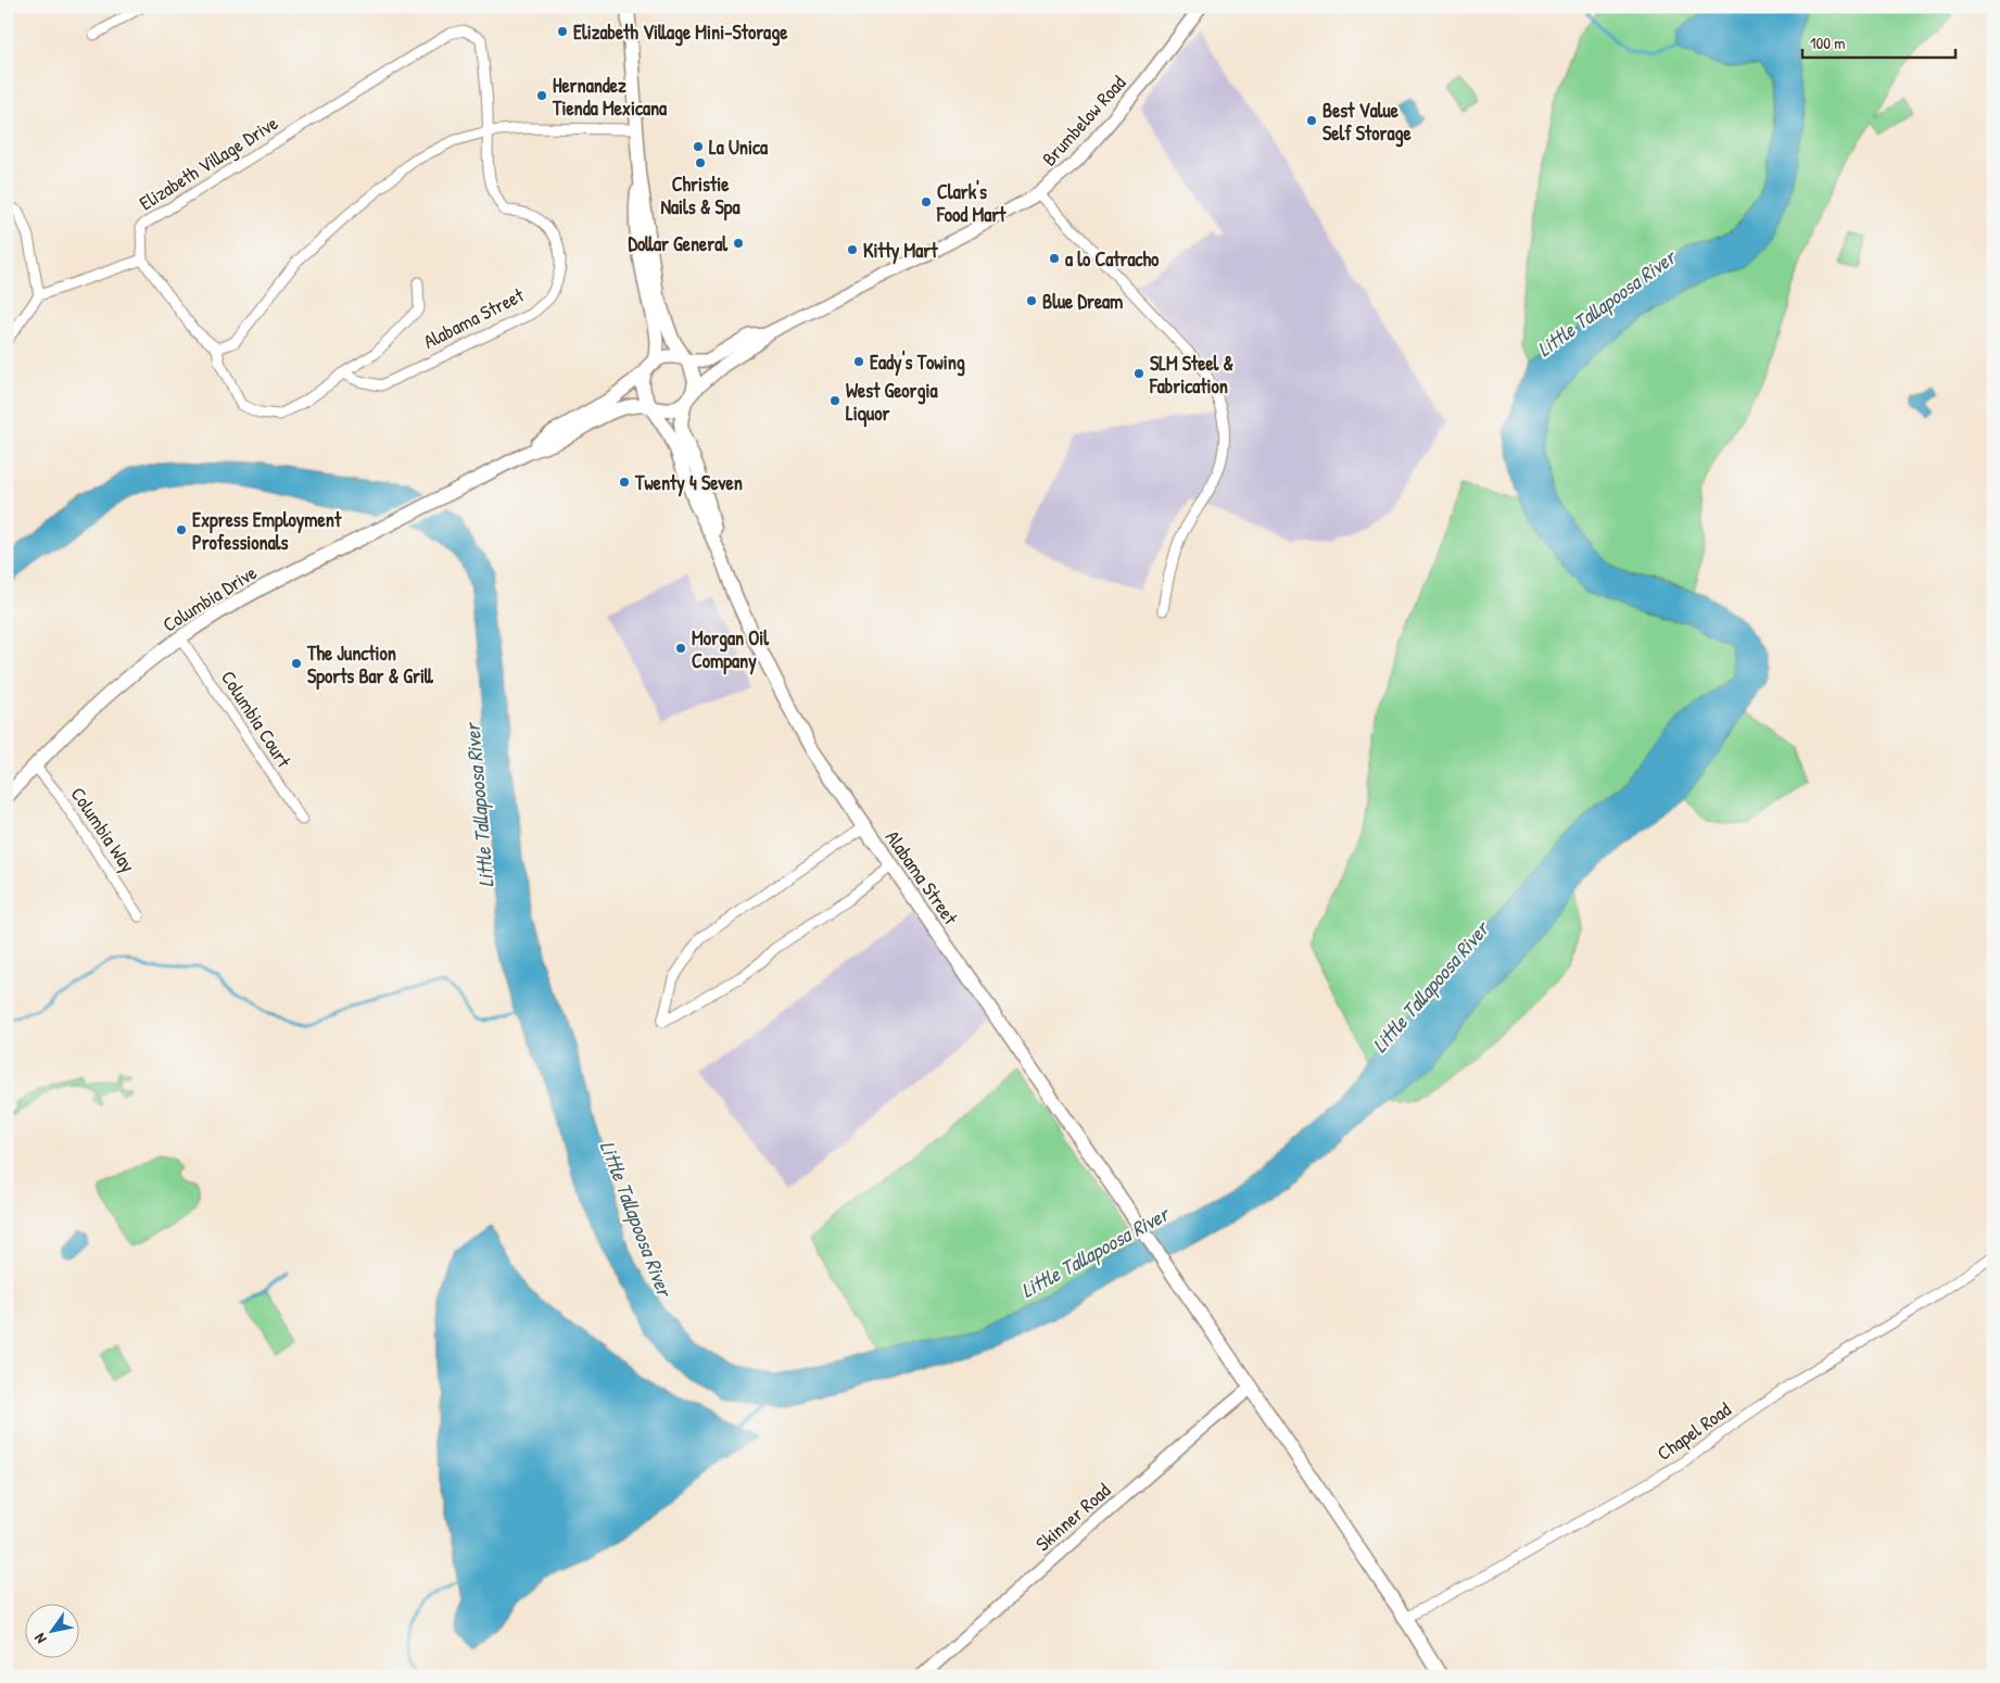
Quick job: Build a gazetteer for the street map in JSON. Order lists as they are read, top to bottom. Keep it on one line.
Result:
{"streets":{"main road":["Alabama Street","Columbia Drive"],"street":["Brumbelow Road","Elizabeth Village Drive","Columbia Court","Columbia Way","Chapel Road","Skinner Road"]},"crossings":[["Brumbelow Road","Alabama Street"],["Brumbelow Road","Columbia Drive"],["Elizabeth Village Drive","Alabama Street"],["Alabama Street","Columbia Drive"],["Alabama Street","Chapel Road"],["Alabama Street","Skinner Road"],["Columbia Drive","Columbia Court"],["Columbia Drive","Columbia Way"]],"water":["Little Tallapoosa River"],"places":["Elizabeth Village Mini-Storage","Hernandez Tienda Mexicana","Best Value Self Storage","La Unica","Christie Nails & Spa","Clark's Food Mart","Dollar General","Kitty Mart","a lo Catracho","Blue Dream","Eady's Towing","SLM Steel & Fabrication","West Georgia Liquor","Twenty 4 Seven","Express Employment Professionals","Morgan Oil Company","The Junction Sports Bar & Grill"],"scale_bar":"100 m","north":"bottom left"}
